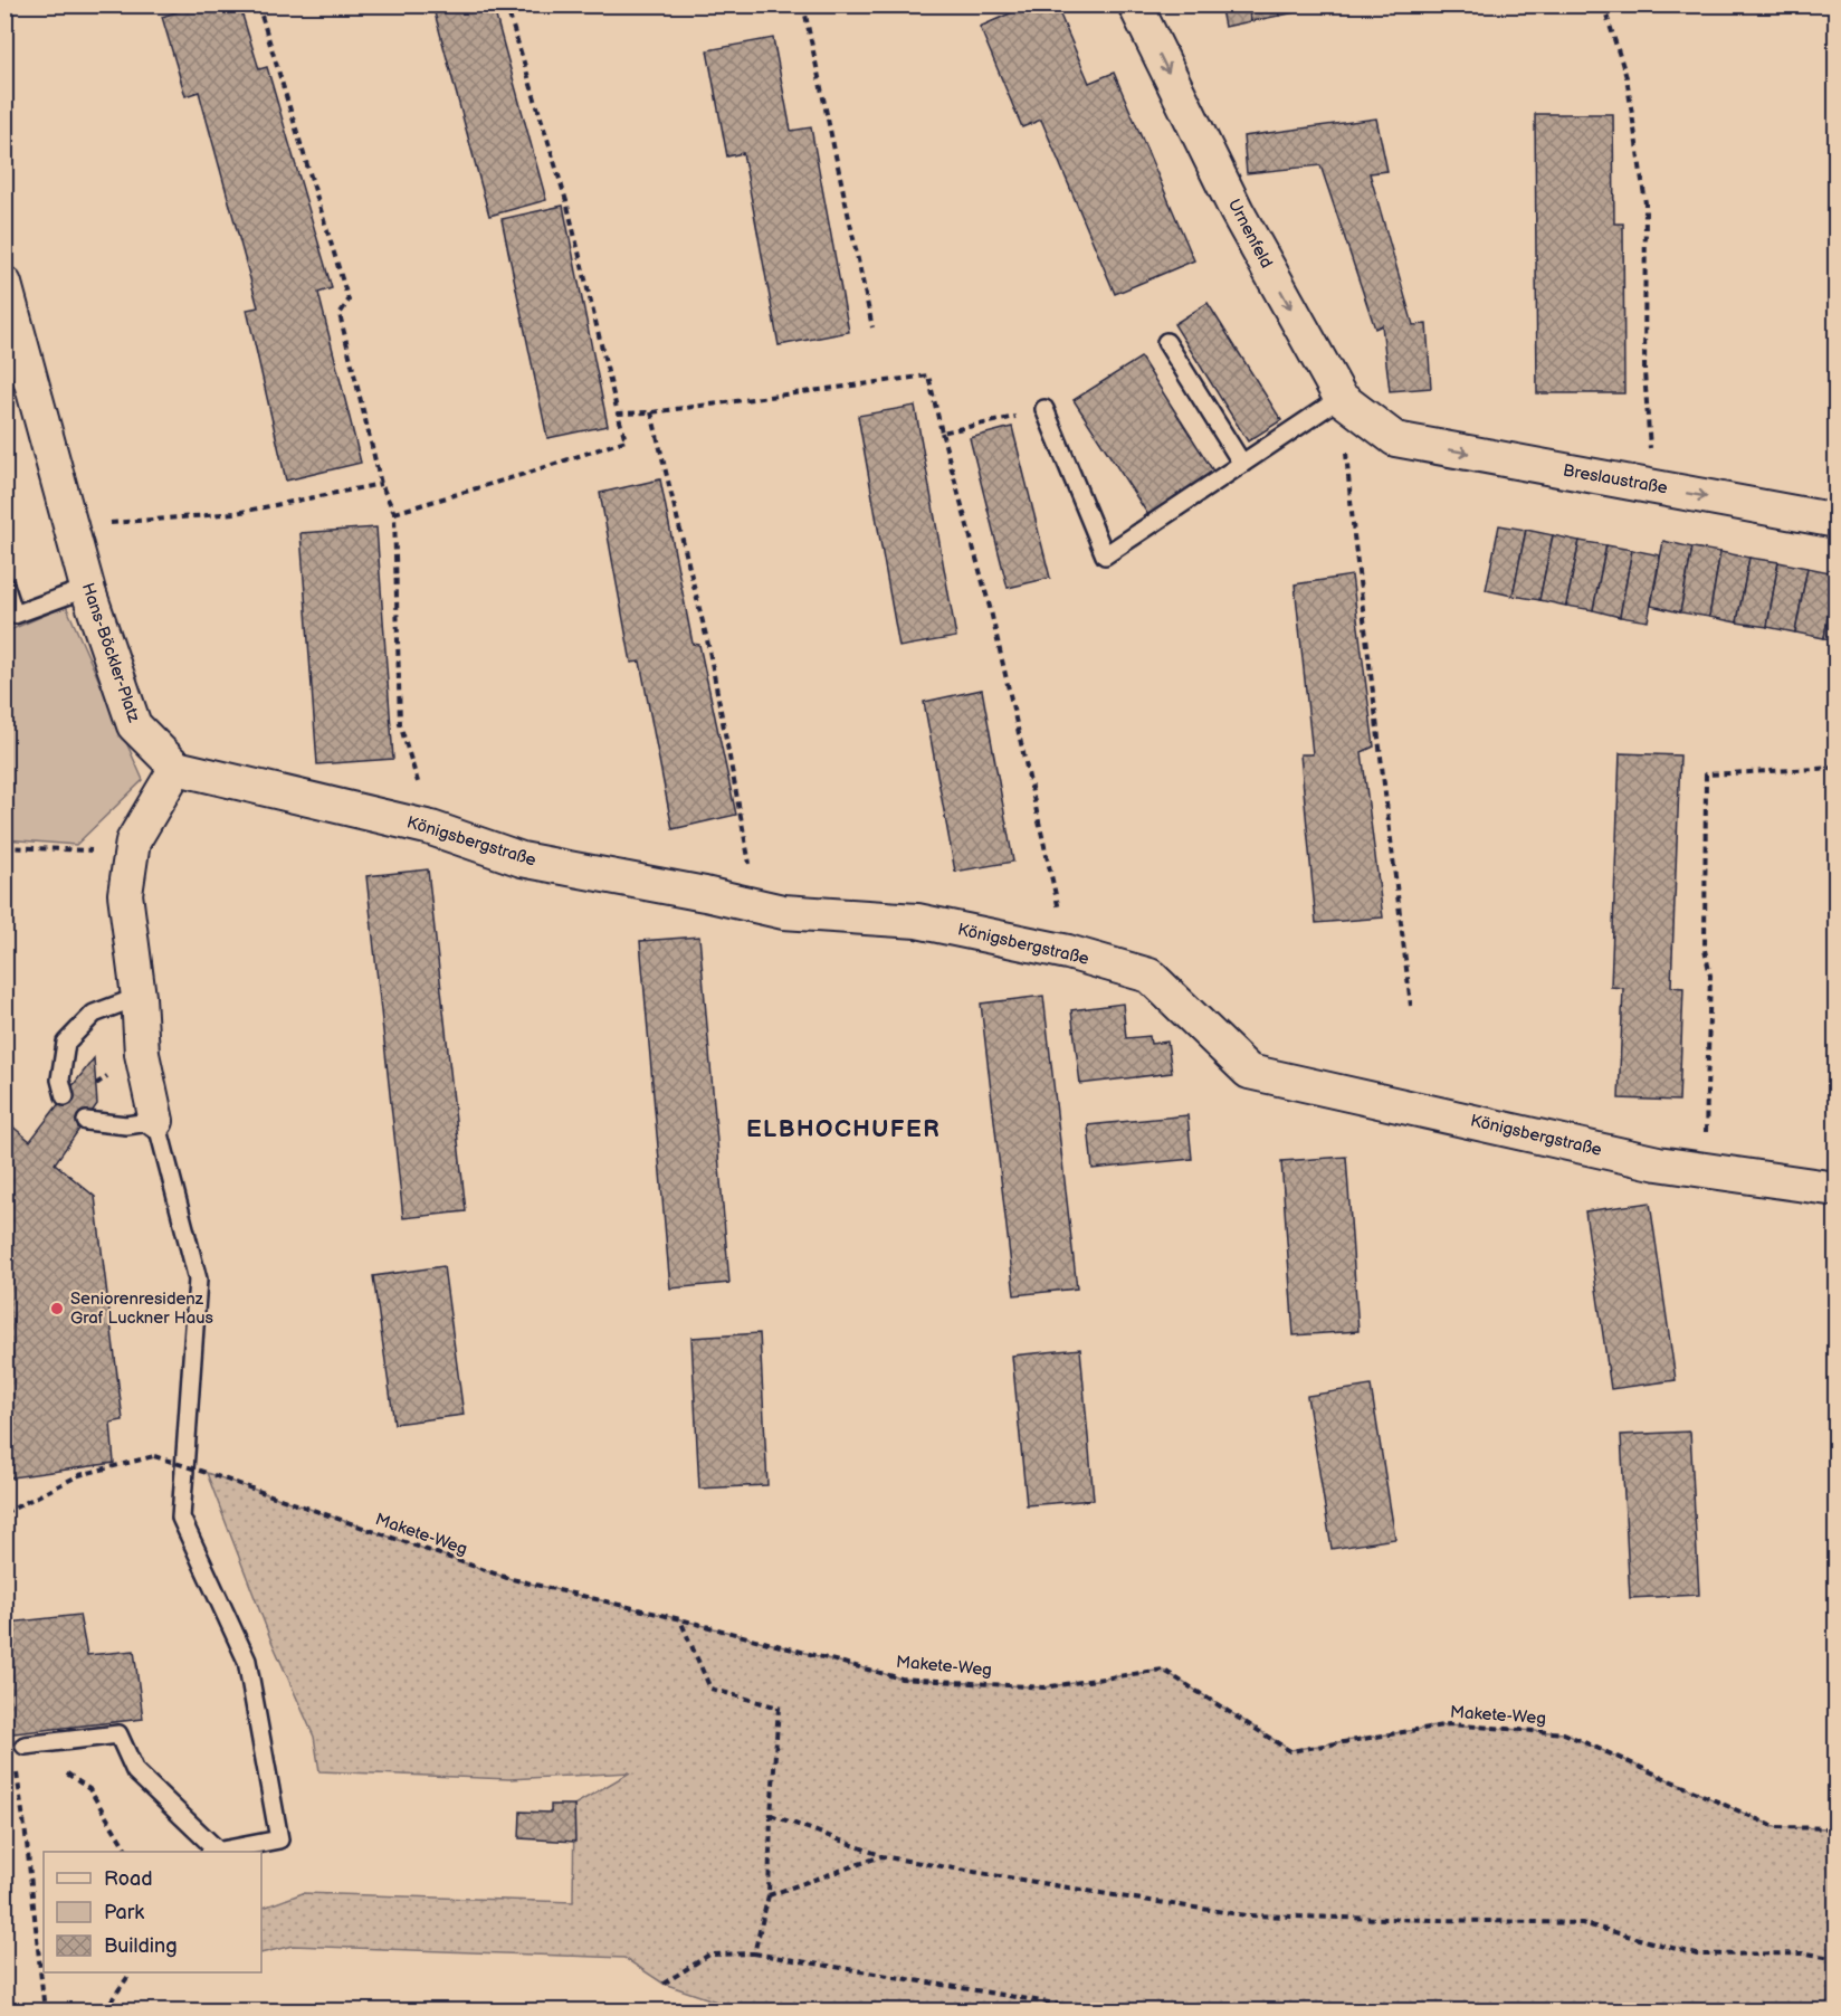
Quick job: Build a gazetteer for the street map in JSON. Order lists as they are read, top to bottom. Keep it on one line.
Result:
{"streets":{"street":["Urnenfeld","Breslaustraße","Hans-Böckler-Platz","Königsbergstraße"],"path":["Makete-Weg"]},"crossings":[["Urnenfeld","Breslaustraße"],["Hans-Böckler-Platz","Königsbergstraße"]],"one_way":["Urnenfeld","Breslaustraße"],"districts":["ELBHOCHUFER"],"places":["Seniorenresidenz Graf Luckner Haus"],"legend":["Road","Park","Building"]}
